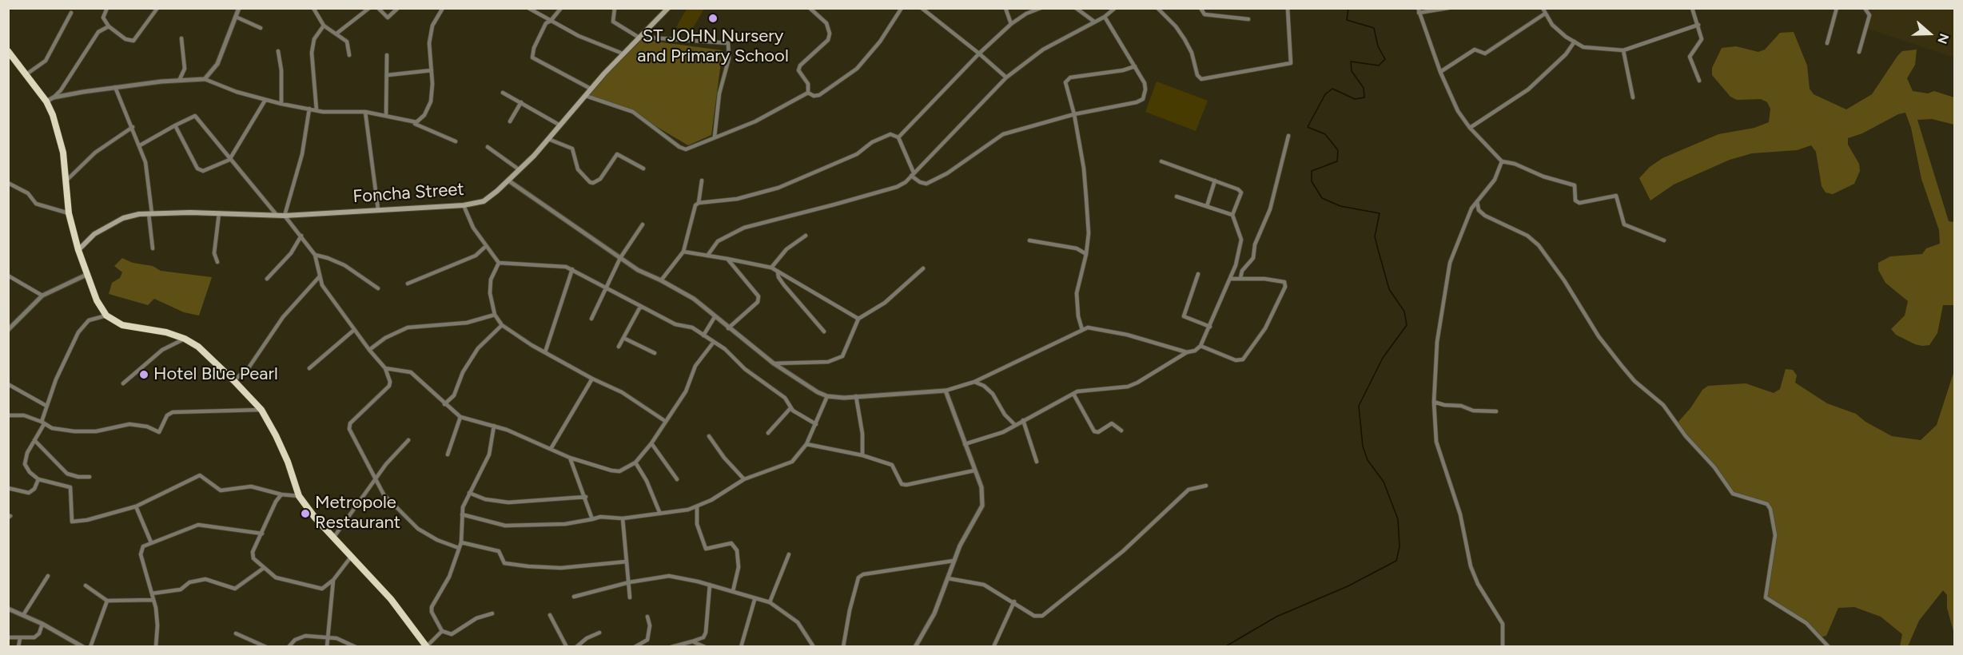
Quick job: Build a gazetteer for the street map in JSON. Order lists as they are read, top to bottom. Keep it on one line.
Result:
{"streets":{"main road":["Foncha Street"]},"places":["ST JOHN Nursery and Primary School","Hotel Blue Pearl","Metropole Restaurant"],"north":"right"}
